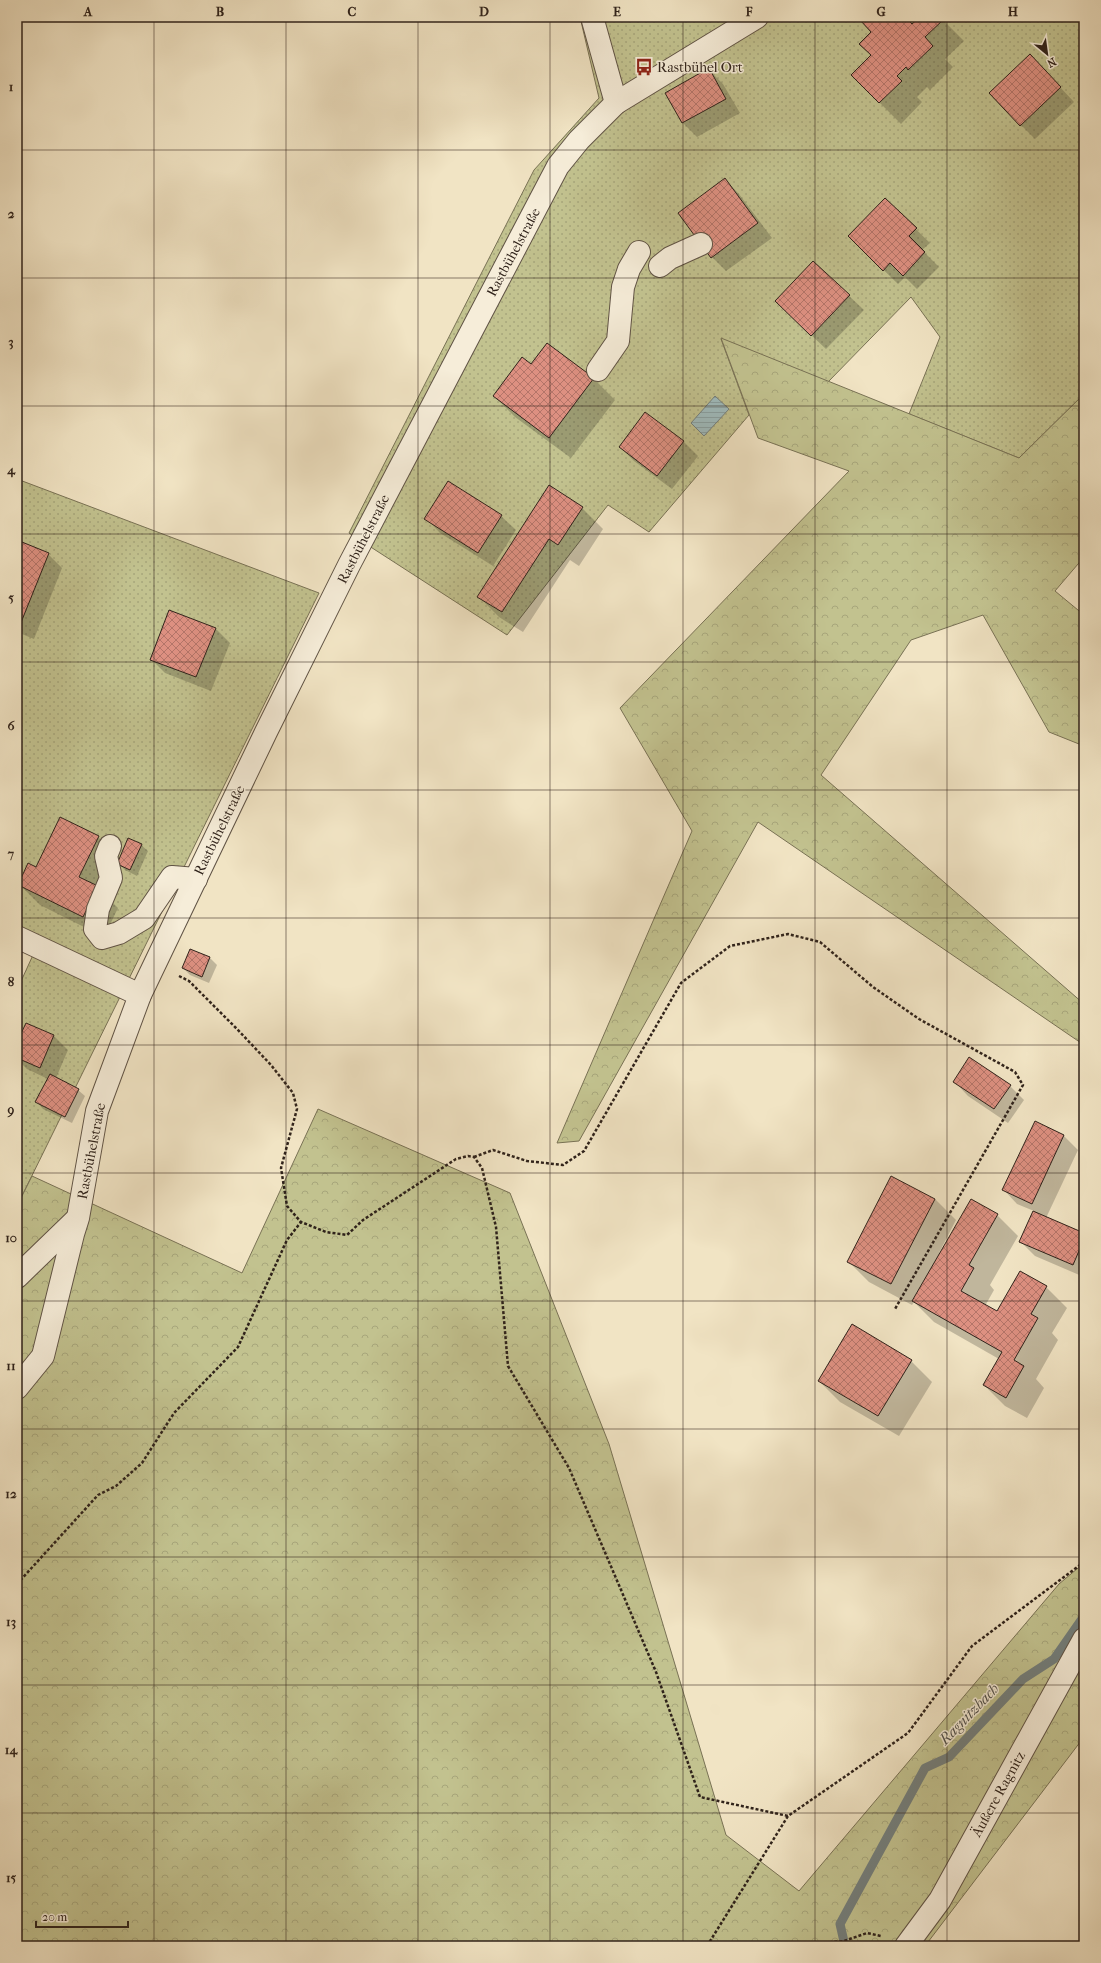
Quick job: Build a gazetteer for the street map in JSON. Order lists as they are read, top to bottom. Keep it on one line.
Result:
{"streets":{"street":["Rastbühelstraße","Äußere Ragnitz"]},"water":["Ragnitzbach"],"places":{"bus stop":["Rastbühel Ort"]},"scale_bar":"20 m","north":"bottom right","grid":{"columns":["A","B","C","D","E","F","G","H"],"rows":["1","2","3","4","5","6","7","8","9","10","11","12","13","14","15"]}}
